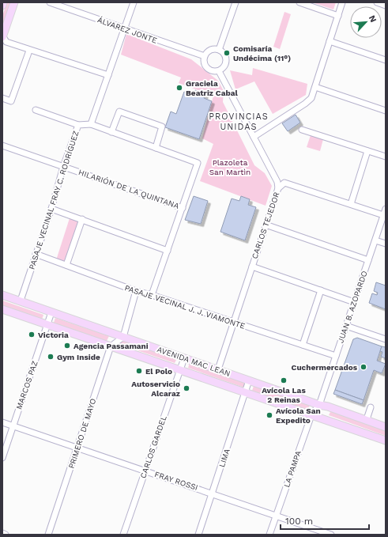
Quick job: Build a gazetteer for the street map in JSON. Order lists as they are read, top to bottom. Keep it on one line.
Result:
{"streets":{"main road":["AVENIDA MAC LEAN"],"street":["ÁLVAREZ JONTE","HILARIÓN DE LA QUINTANA","PASAJE VECINAL FRAY C. RODRÍGUEZ","CARLOS TEJEDOR","PASAJE VECINAL J. J. VIAMONTE","JUAN B. AZOPARDO","MARCOS PAZ","PRIMERO DE MAYO","CARLOS GARDEL","LIMA","LA PAMPA","FRAY ROSSI"]},"crossings":[["ÁLVAREZ JONTE","CARLOS TEJEDOR"],["HILARIÓN DE LA QUINTANA","PASAJE VECINAL FRAY C. RODRÍGUEZ"],["PASAJE VECINAL FRAY C. RODRÍGUEZ","PASAJE VECINAL J. J. VIAMONTE"],["PASAJE VECINAL FRAY C. RODRÍGUEZ","AVENIDA MAC LEAN"],["CARLOS TEJEDOR","PASAJE VECINAL J. J. VIAMONTE"],["CARLOS TEJEDOR","AVENIDA MAC LEAN"],["PASAJE VECINAL J. J. VIAMONTE","JUAN B. AZOPARDO"],["JUAN B. AZOPARDO","AVENIDA MAC LEAN"],["JUAN B. AZOPARDO","LA PAMPA"],["AVENIDA MAC LEAN","MARCOS PAZ"],["AVENIDA MAC LEAN","PRIMERO DE MAYO"],["AVENIDA MAC LEAN","CARLOS GARDEL"],["AVENIDA MAC LEAN","LIMA"],["AVENIDA MAC LEAN","LA PAMPA"],["MARCOS PAZ","FRAY ROSSI"],["PRIMERO DE MAYO","FRAY ROSSI"],["CARLOS GARDEL","FRAY ROSSI"],["LIMA","FRAY ROSSI"],["LA PAMPA","FRAY ROSSI"]],"districts":["PROVINCIAS UNIDAS"],"parks":["Plazoleta San Martìn"],"places":["Comisaría Undécima (11°)","Graciela Beatriz Cabal","Victoria","Agencia Passamani","Gym Inside","Cuchermercados","El Polo","Avícola Las 2 Reinas","Autoservicio Alcaraz","Avícola San Expedito"],"scale_bar":"100 m","north":"top right"}
